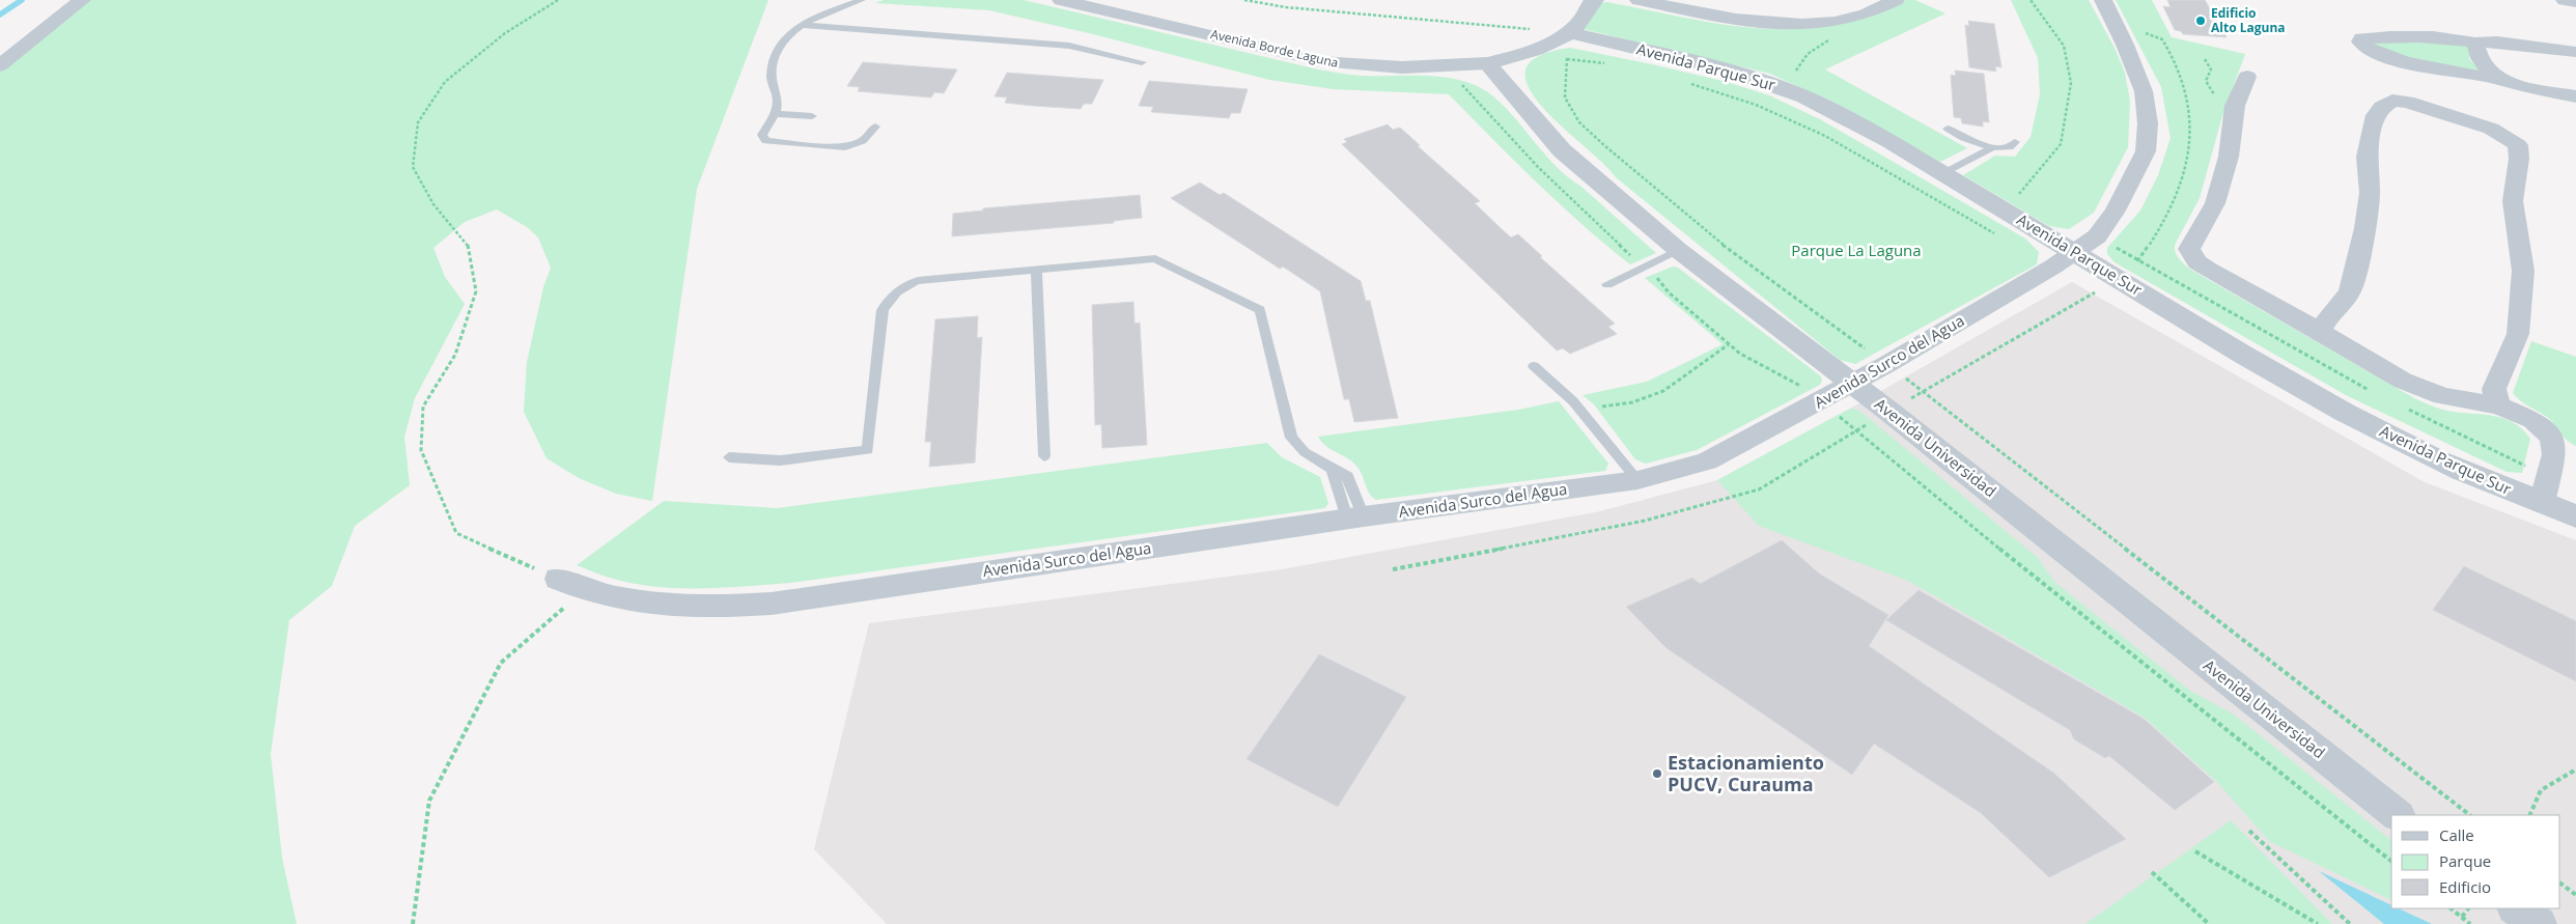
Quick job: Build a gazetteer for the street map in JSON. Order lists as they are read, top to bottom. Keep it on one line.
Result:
{"streets":{"street":["Avenida Borde Laguna","Avenida Parque Sur","Avenida Surco del Agua","Avenida Universidad"]},"crossings":[["Avenida Borde Laguna","Avenida Parque Sur"],["Avenida Borde Laguna","Avenida Universidad"],["Avenida Parque Sur","Avenida Surco del Agua"],["Avenida Surco del Agua","Avenida Universidad"]],"parks":["Parque La Laguna"],"places":["Edificio Alto Laguna","Estacionamiento PUCV, Curauma"],"legend":["Calle","Parque","Edificio"]}
